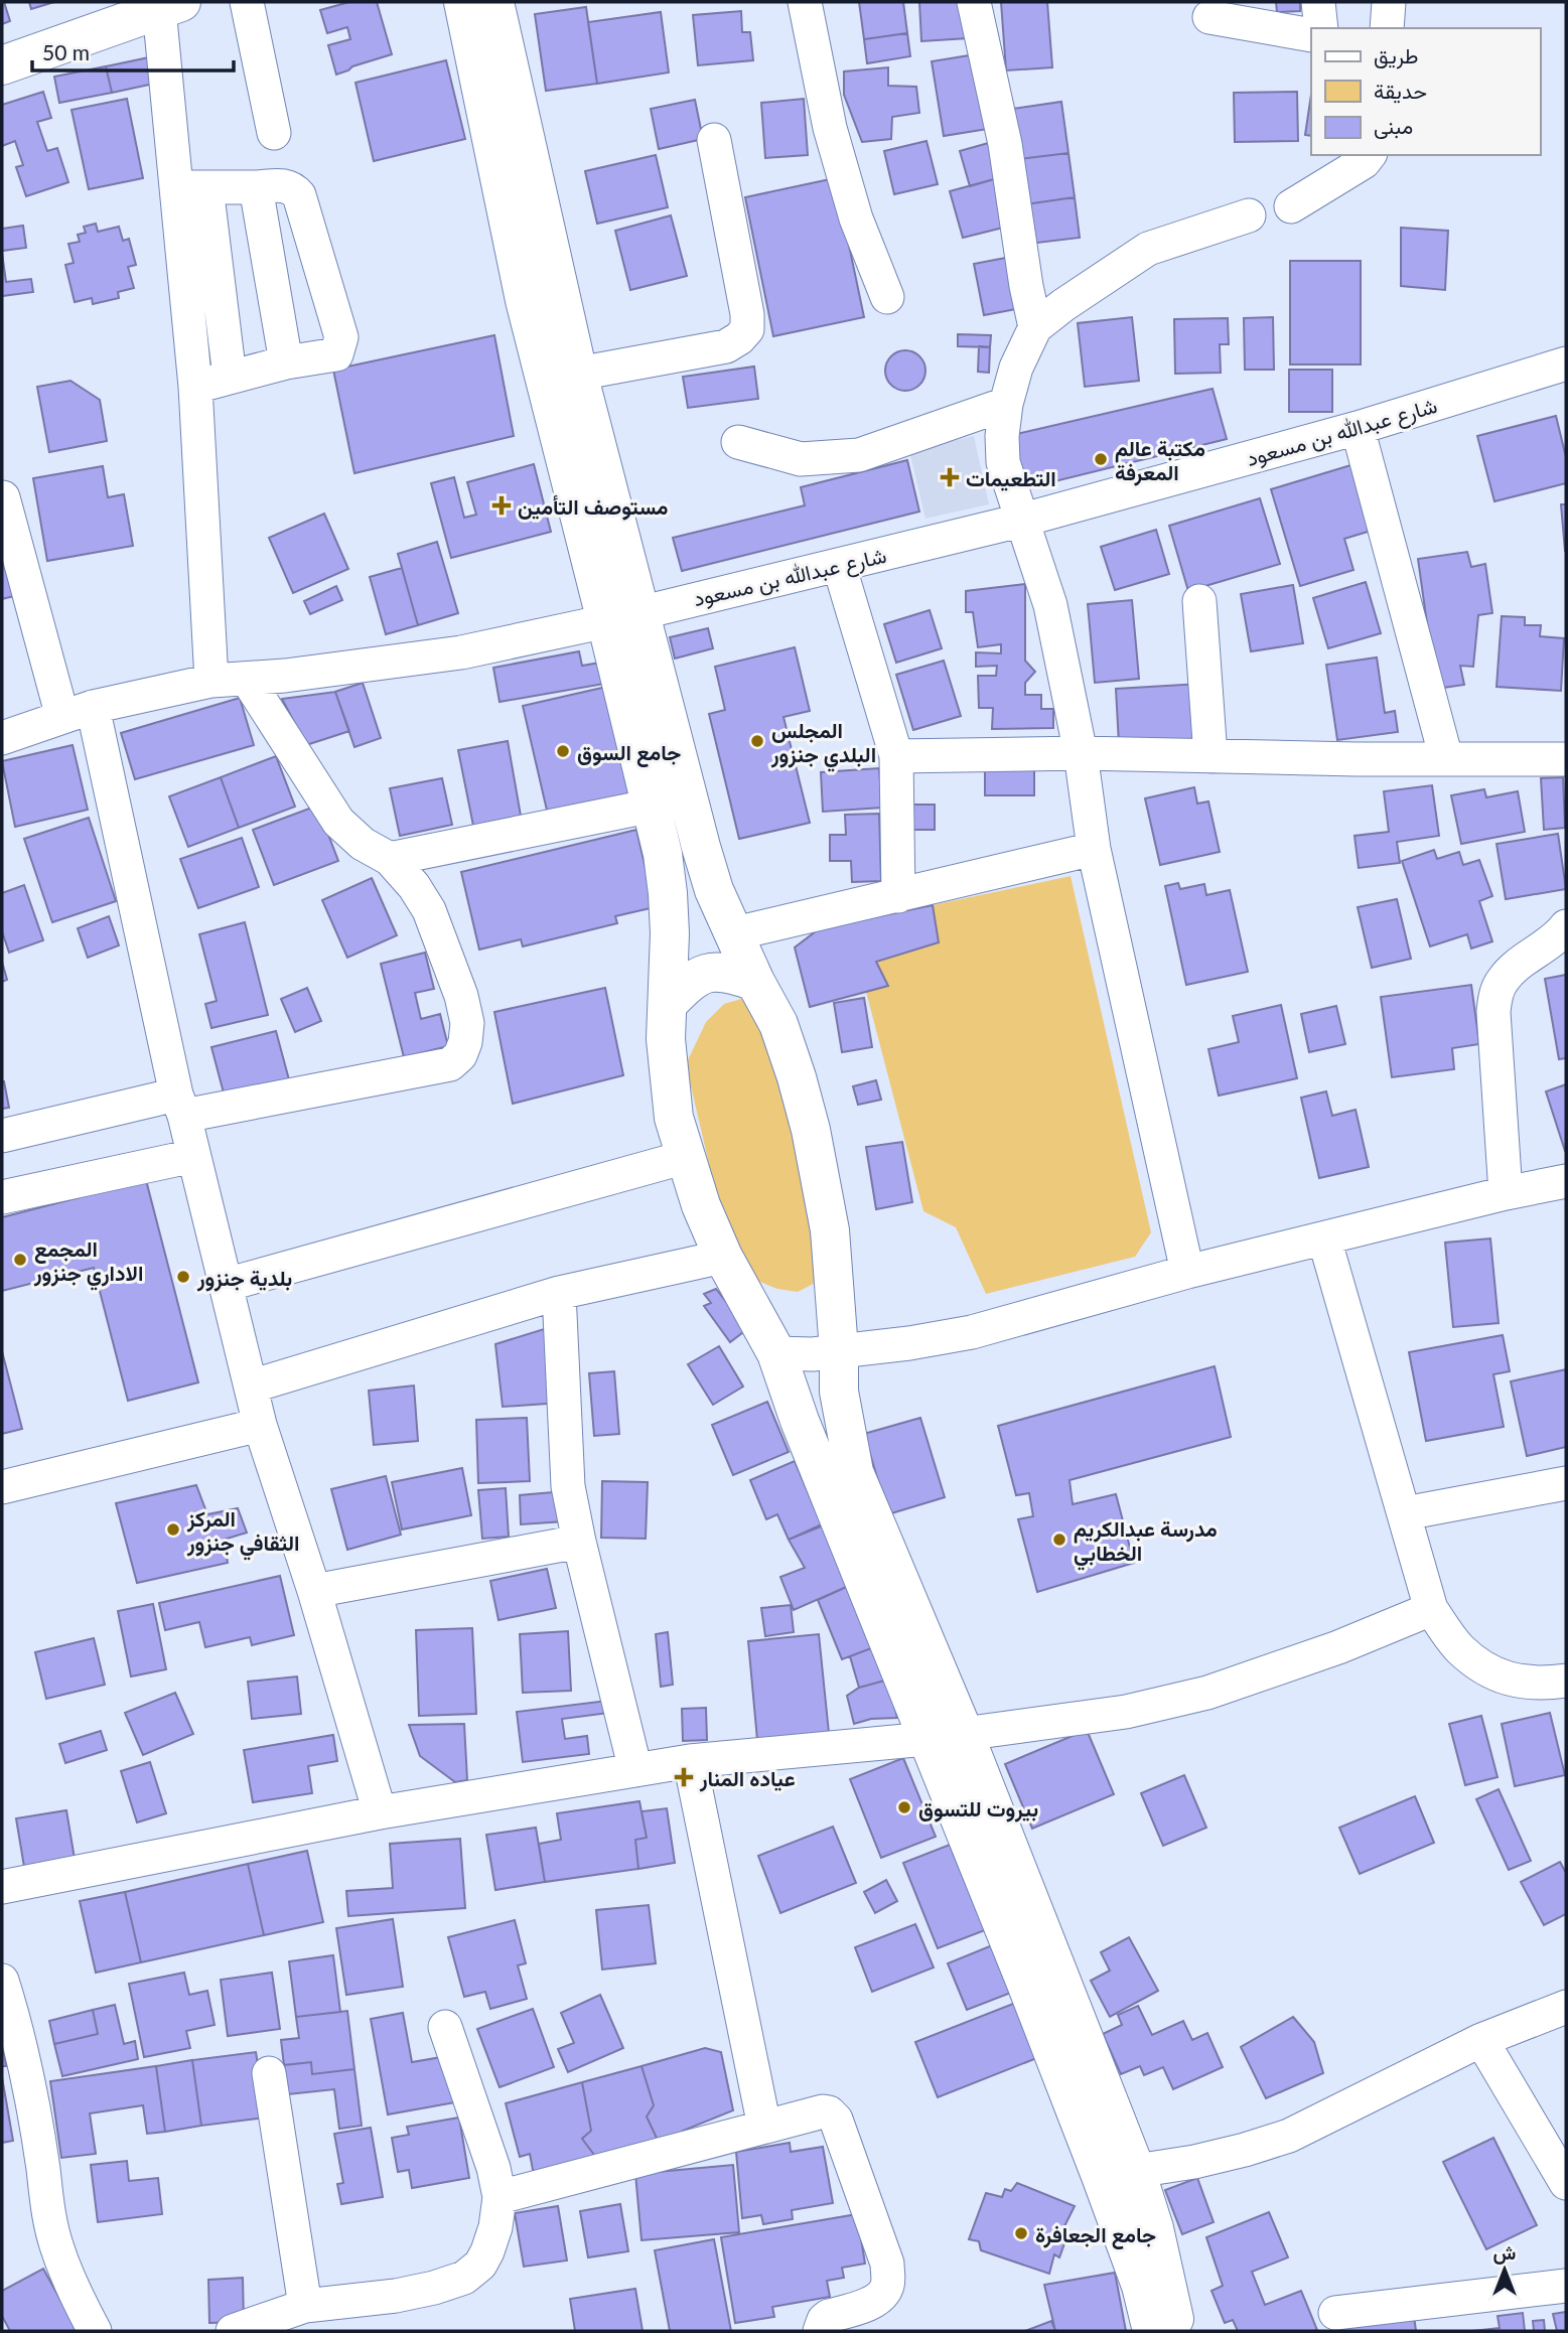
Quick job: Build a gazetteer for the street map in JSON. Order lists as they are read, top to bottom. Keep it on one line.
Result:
{"streets":{"street":["شارع عبدالله بن مسعود"]},"places":{"other":["مكتبة عالم المعرفة","المجلس البلدي جنزور","جامع السوق","المجمع الاداري جنزور","بلدية جنزور","المركز الثقافي جنزور","مدرسة عبدالكريم الخطابي","بيروت للتسوق","جامع الجعافرة"],"health":["التطعيمات","مستوصف التأمين","عياده المنار"]},"legend":["طريق","حديقة","مبنى"],"scale_bar":"50 m","north":"top"}
